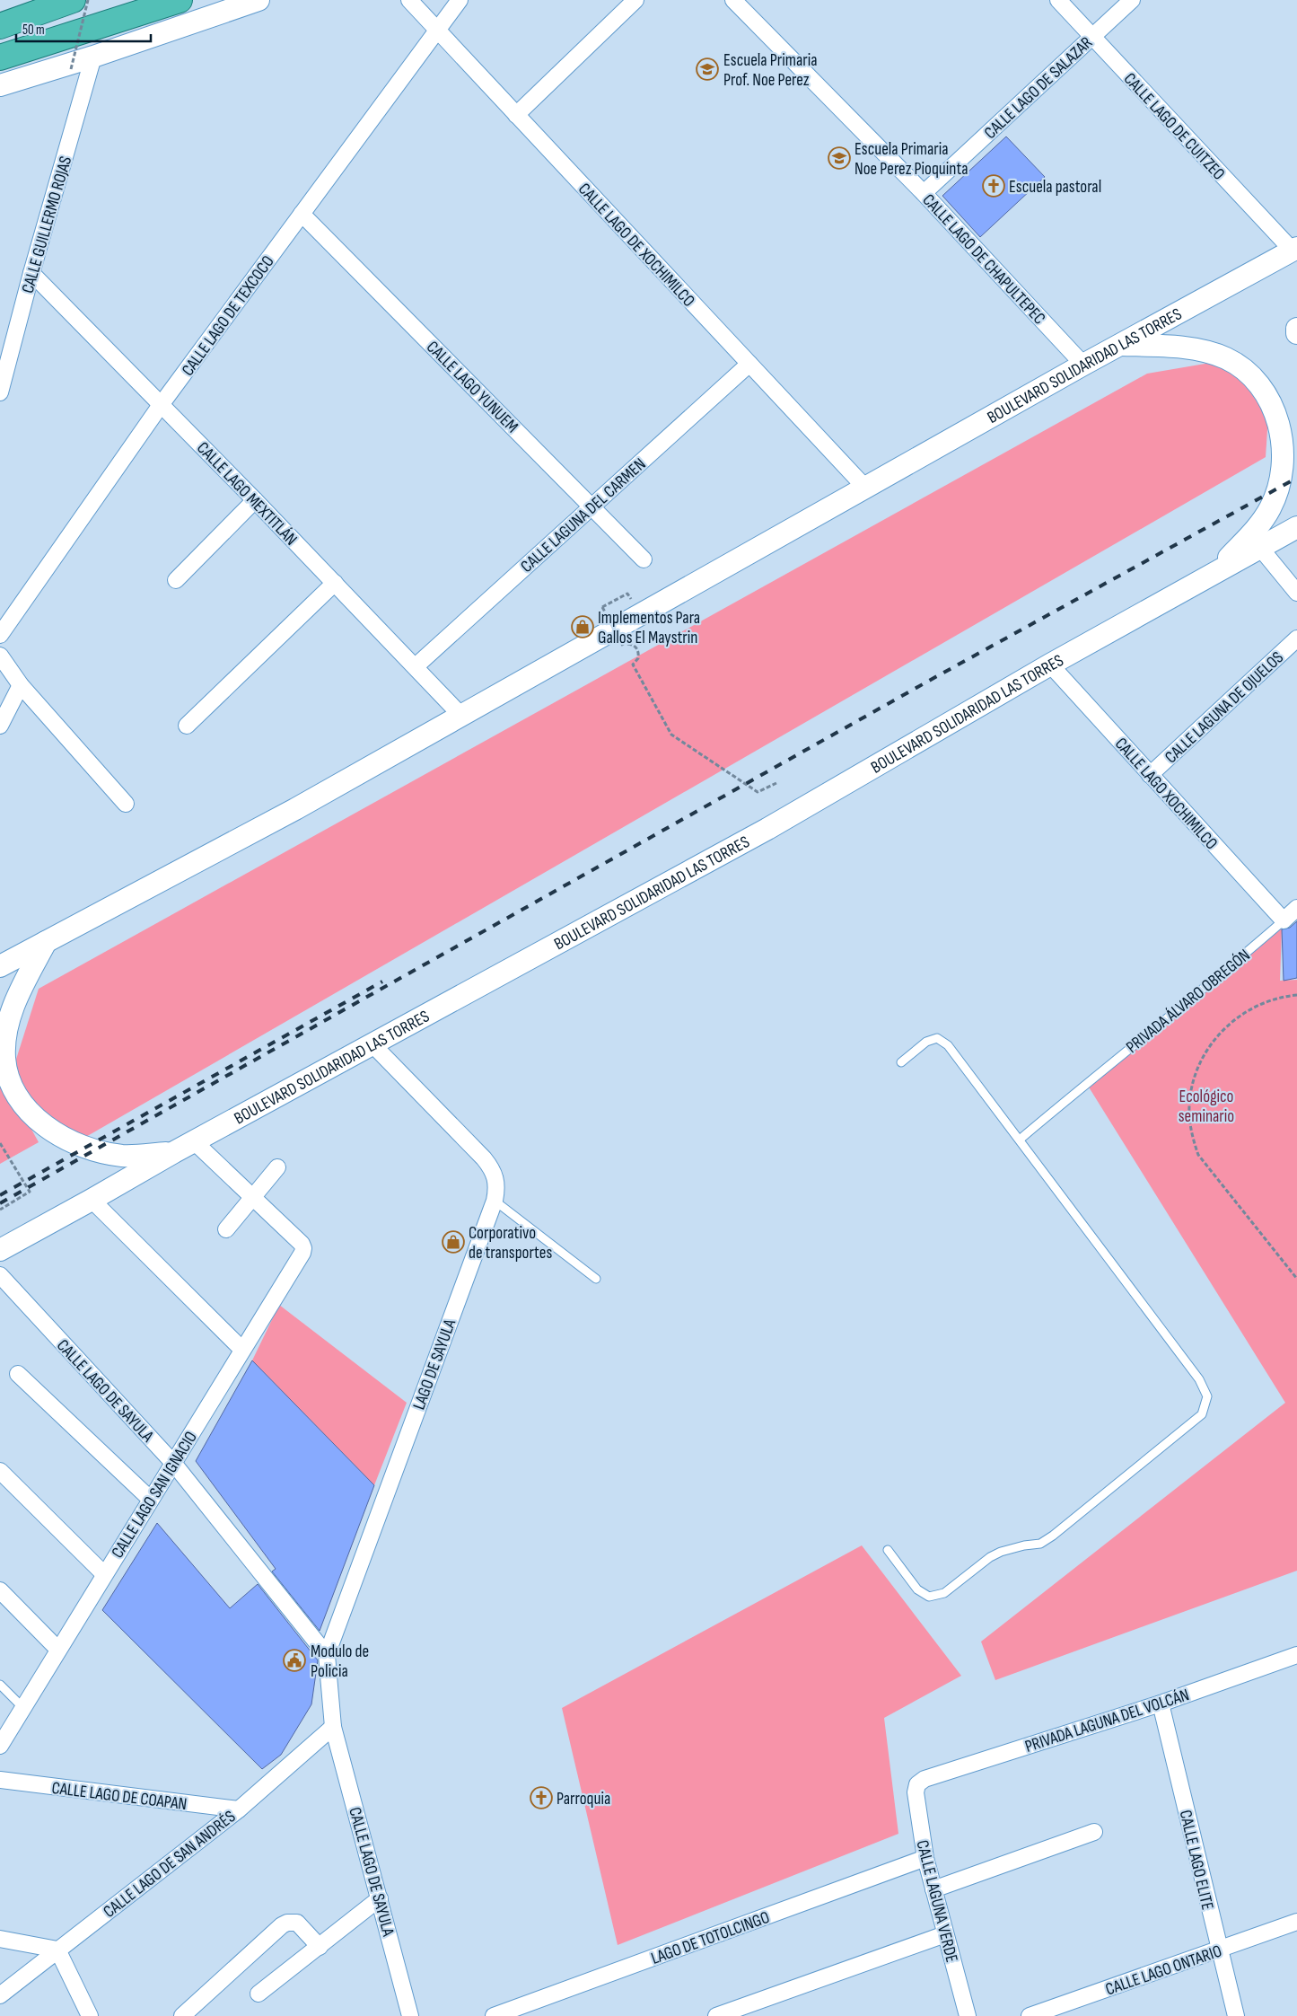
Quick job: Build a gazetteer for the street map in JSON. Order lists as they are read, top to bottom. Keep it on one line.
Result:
{"streets":{"main road":["BOULEVARD SOLIDARIDAD LAS TORRES"],"street":["CALLE LAGO DE SALAZAR","CALLE LAGO DE CUITZEO","CALLE GUILLERMO ROJAS","CALLE LAGO DE XOCHIMILCO","CALLE LAGO DE CHAPULTEPEC","CALLE LAGO DE TEXCOCO","CALLE LAGO YUNUEM","CALLE LAGO MEXTITLÁN","CALLE LAGUNA DEL CARMEN","CALLE LAGUNA DE OJUELOS","CALLE LAGO XOCHIMILCO","LAGO DE SAYULA","CALLE LAGO DE SAYULA","CALLE LAGO SAN IGNACIO","PRIVADA LAGUNA DEL VOLCÁN","CALLE LAGO DE COAPAN","CALLE LAGO ELITE","CALLE LAGO DE SAN ANDRÉS","CALLE LAGUNA VERDE","LAGO DE TOTOLCINGO","CALLE LAGO ONTARIO"],"lane":["PRIVADA ÁLVARO OBREGÓN"]},"crossings":[["CALLE LAGO DE SALAZAR","CALLE LAGO DE CUITZEO"],["CALLE LAGO DE SALAZAR","CALLE LAGO DE CHAPULTEPEC"],["CALLE LAGO DE CUITZEO","BOULEVARD SOLIDARIDAD LAS TORRES"],["CALLE GUILLERMO ROJAS","CALLE LAGO MEXTITLÁN"],["CALLE LAGO DE XOCHIMILCO","CALLE LAGO DE TEXCOCO"],["CALLE LAGO DE XOCHIMILCO","BOULEVARD SOLIDARIDAD LAS TORRES"],["CALLE LAGO DE XOCHIMILCO","CALLE LAGUNA DEL CARMEN"],["CALLE LAGO DE CHAPULTEPEC","BOULEVARD SOLIDARIDAD LAS TORRES"],["CALLE LAGO DE TEXCOCO","CALLE LAGO YUNUEM"],["CALLE LAGO DE TEXCOCO","CALLE LAGO MEXTITLÁN"],["BOULEVARD SOLIDARIDAD LAS TORRES","CALLE LAGO MEXTITLÁN"],["BOULEVARD SOLIDARIDAD LAS TORRES","CALLE LAGO XOCHIMILCO"],["BOULEVARD SOLIDARIDAD LAS TORRES","LAGO DE SAYULA"],["CALLE LAGO YUNUEM","CALLE LAGUNA DEL CARMEN"],["CALLE LAGO MEXTITLÁN","CALLE LAGUNA DEL CARMEN"],["CALLE LAGUNA DE OJUELOS","CALLE LAGO XOCHIMILCO"],["CALLE LAGO XOCHIMILCO","PRIVADA ÁLVARO OBREGÓN"],["LAGO DE SAYULA","CALLE LAGO DE SAYULA"],["LAGO DE SAYULA","CALLE LAGO DE SAN ANDRÉS"],["CALLE LAGO DE SAYULA","CALLE LAGO SAN IGNACIO"],["CALLE LAGO DE SAYULA","CALLE LAGO DE SAN ANDRÉS"],["PRIVADA LAGUNA DEL VOLCÁN","CALLE LAGO ELITE"],["PRIVADA LAGUNA DEL VOLCÁN","CALLE LAGUNA VERDE"],["CALLE LAGO DE COAPAN","CALLE LAGO DE SAN ANDRÉS"],["CALLE LAGO ELITE","CALLE LAGO ONTARIO"],["CALLE LAGUNA VERDE","LAGO DE TOTOLCINGO"]],"parks":["Ecológico seminario"],"places":{"school or university":["Escuela Primaria Prof. Noe Perez","Escuela Primaria Noe Perez Pioquinta"],"church":["Escuela pastoral","Parroquia"],"shop":["Implementos Para Gallos El Maystrin","Corporativo de transportes"],"public building":["Modulo de Policia"]},"scale_bar":"50 m"}
